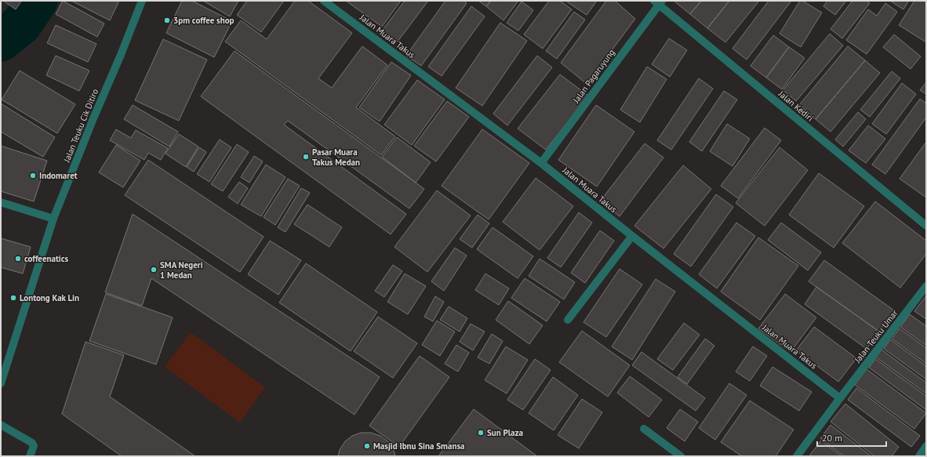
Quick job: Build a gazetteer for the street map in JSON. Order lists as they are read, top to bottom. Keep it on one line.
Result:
{"streets":{"street":["Jalan Muara Takus","Jalan Pagaruyung","Jalan Kediri","Jalan Teuku Cik Ditiro","Jalan Teuku Umar"]},"crossings":[["Jalan Muara Takus","Jalan Pagaruyung"],["Jalan Muara Takus","Jalan Teuku Umar"],["Jalan Pagaruyung","Jalan Kediri"]],"places":["3pm coffee shop","Pasar Muara Takus Medan","Indomaret","coffeenatics","SMA Negeri 1 Medan","Lontong Kak Lin","Sun Plaza","Masjid Ibnu Sina Smansa"],"scale_bar":"20 m"}
